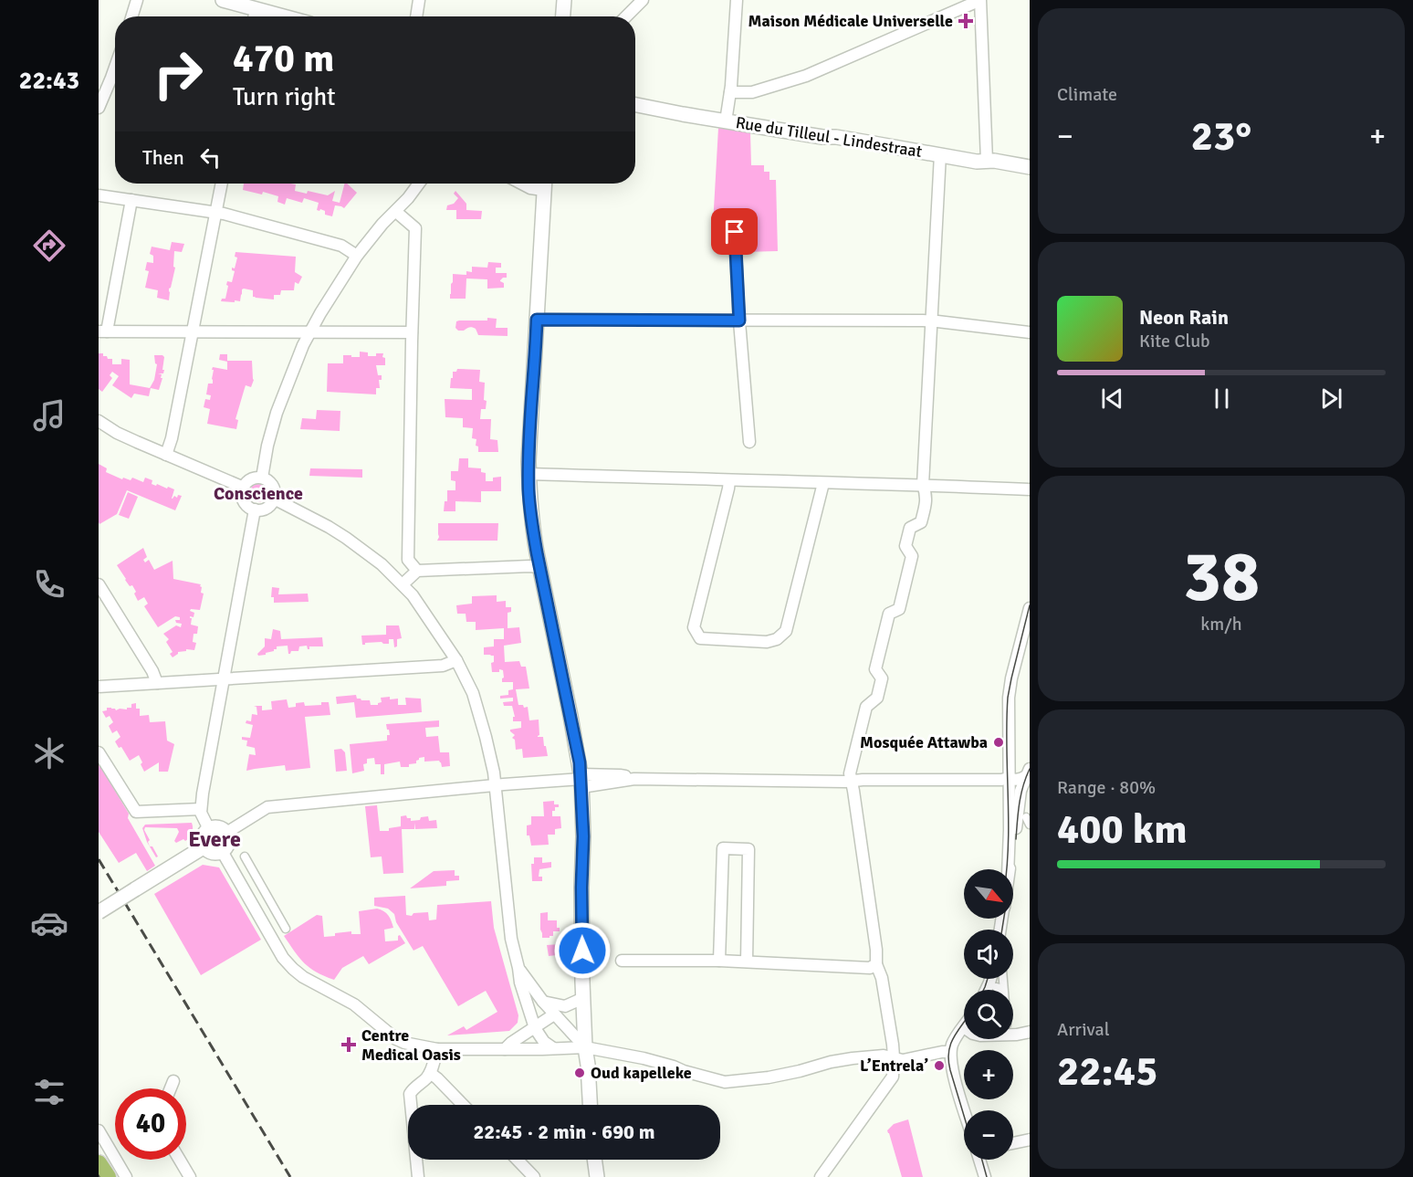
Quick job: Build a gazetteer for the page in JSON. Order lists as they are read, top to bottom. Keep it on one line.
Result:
{"streets":{"street":["Rue du Tilleul - Lindestraat"]},"districts":["Conscience","Evere"],"places":{"health":["Maison Médicale Universelle","Centre Medical Oasis"],"other":["Mosquée Attawba","L’Entrela’","Oud kapelleke"]},"north":"bottom right","page":{"tabs":"22:43","tile":["Climate",["38","km/h"],["Range · 80%","400 km"],["Arrival","22:45"]],"turn":["470 m","Turn right"],"heat":["−","23°","+"],"then":"Then","song":["Neon Rain","Kite Club"],"map_buttons":["+","−"],"limit":"40","trip":"22:45 · 2 min · 690 m"}}
